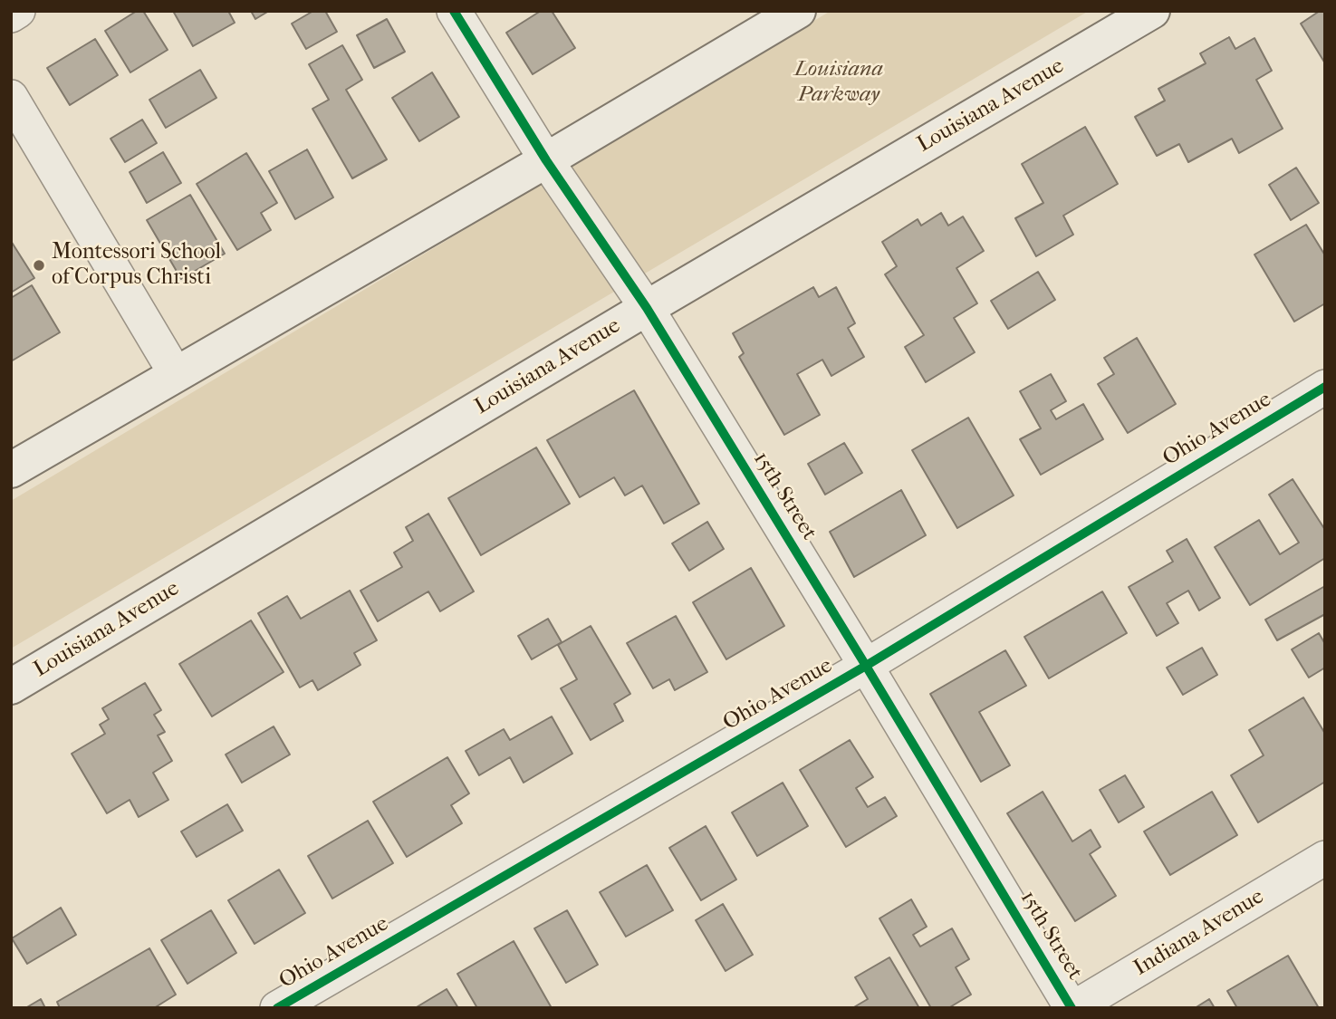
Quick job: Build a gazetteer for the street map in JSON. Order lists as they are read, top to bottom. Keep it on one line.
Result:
{"streets":{"main road":["Louisiana Avenue"],"street":["Ohio Avenue","15th Street","Indiana Avenue"]},"crossings":[["Louisiana Avenue","15th Street"],["Ohio Avenue","15th Street"],["15th Street","Indiana Avenue"]],"parks":["Louisiana Parkway"],"places":["Montessori School of Corpus Christi"]}
